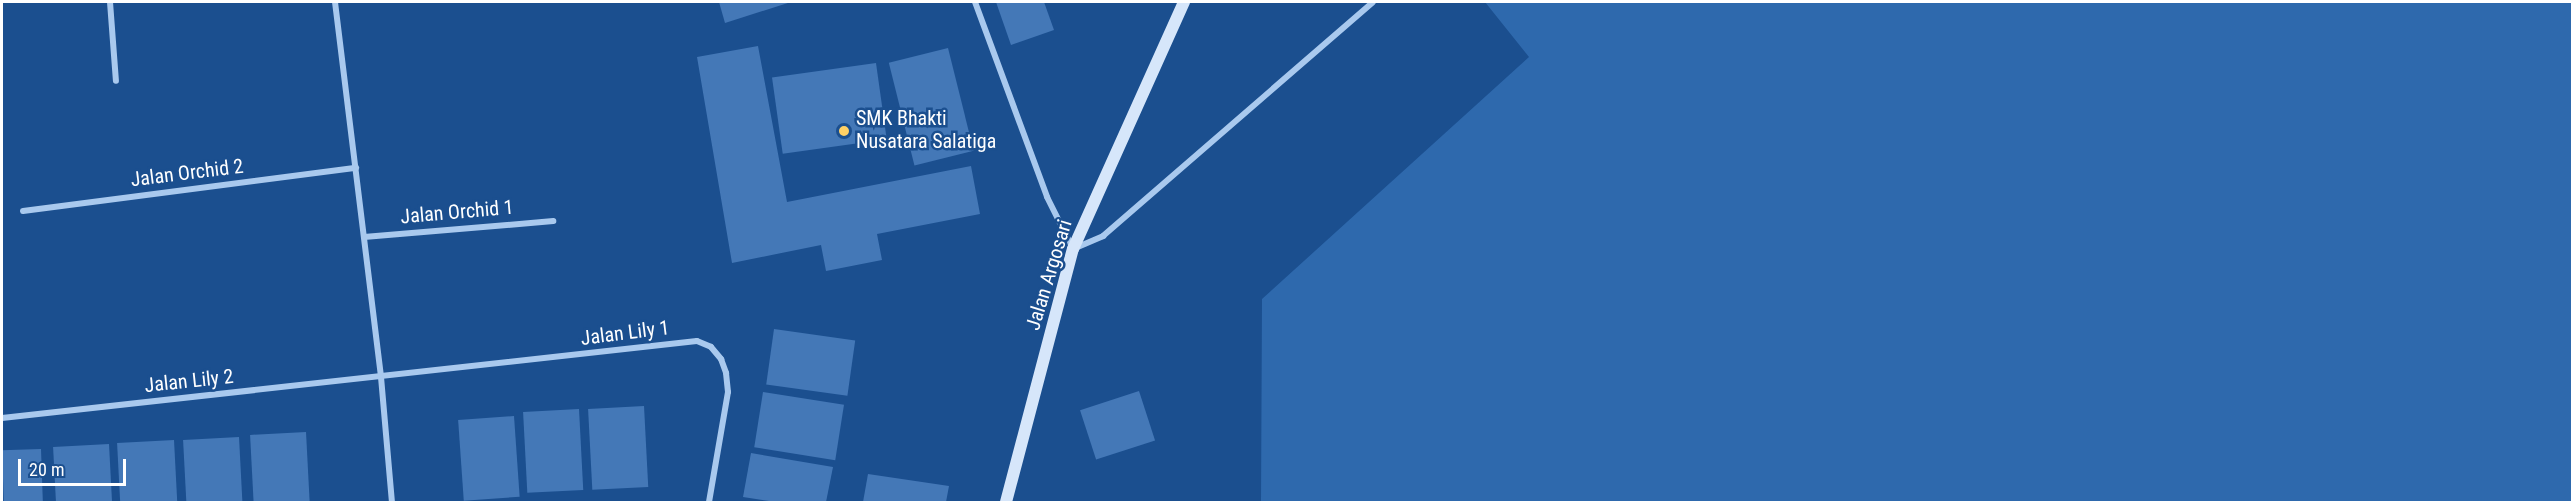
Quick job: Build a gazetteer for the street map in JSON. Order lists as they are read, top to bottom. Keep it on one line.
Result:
{"streets":{"street":["Jalan Orchid 2","Jalan Orchid 1","Jalan Argosari","Jalan Lily 1","Jalan Lily 2"]},"crossings":[["Jalan Lily 1","Jalan Lily 2"]],"places":["SMK Bhakti Nusatara Salatiga"],"scale_bar":"20 m"}
